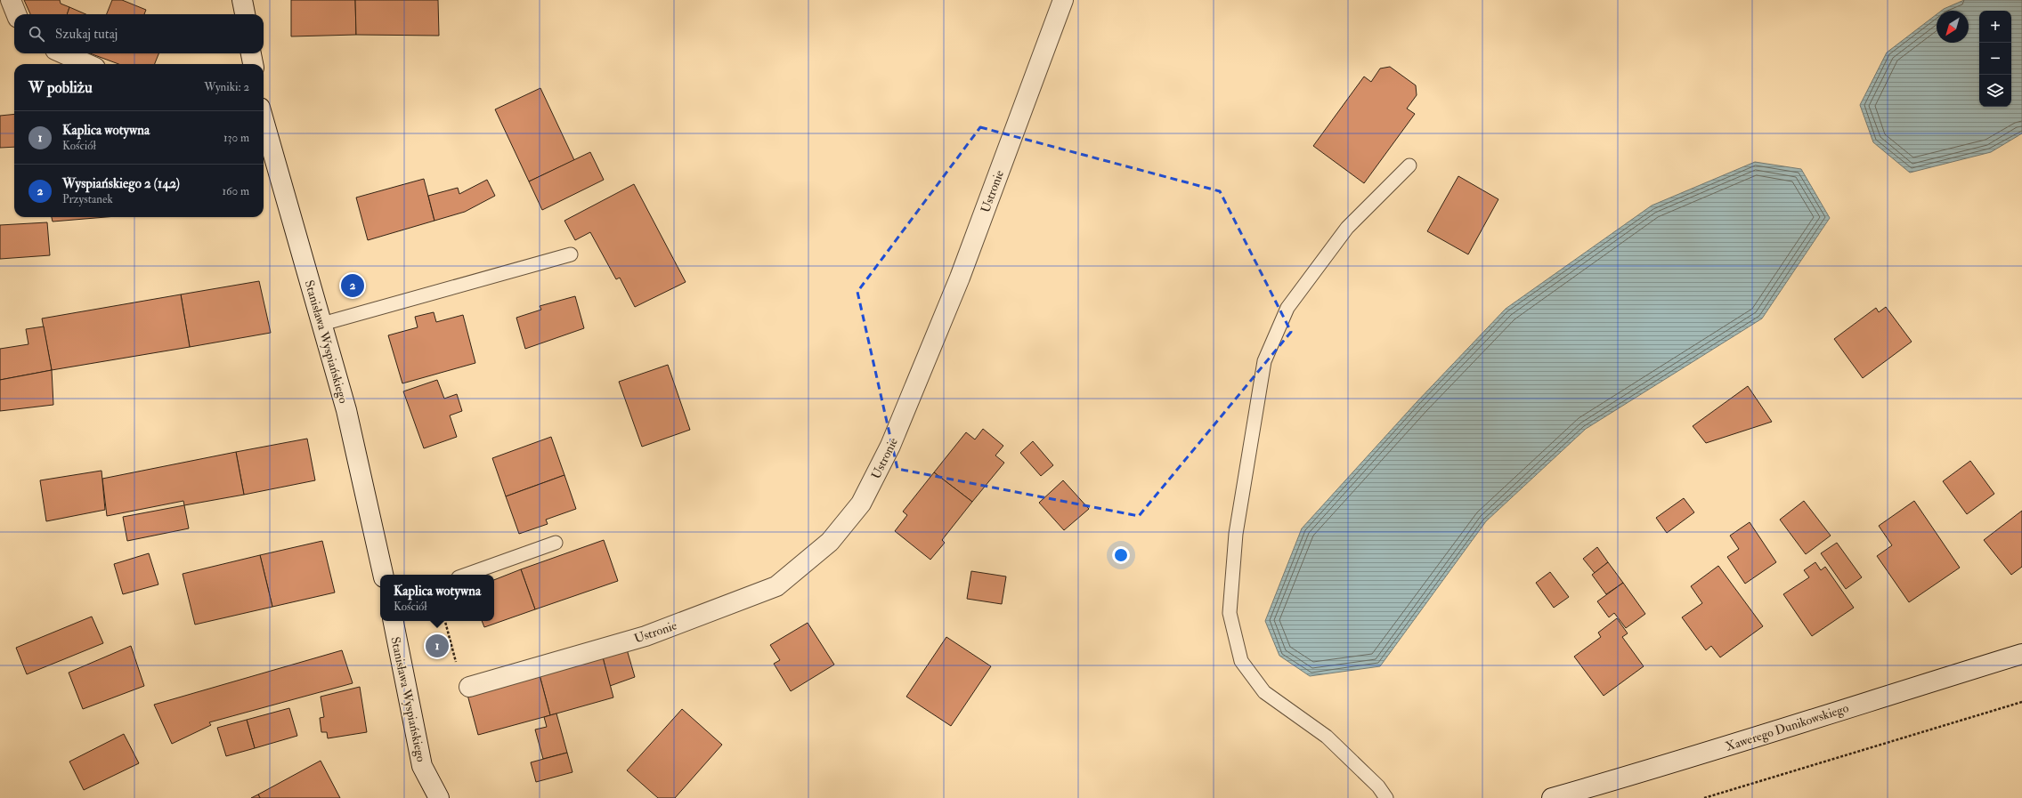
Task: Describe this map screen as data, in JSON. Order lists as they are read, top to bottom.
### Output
{
  "streets": {
    "main road": ["Ustronie", "Stanisława Wyspiańskiego", "Xawerego Dunikowskiego"]
  },
  "north": "bottom left",
  "page": {
    "map_buttons": ["+", "−"],
    "search": "Szukaj tutaj",
    "heading": ["W pobliżu", "Wyniki: 2"],
    "list": [
      {
        "mark": "1",
        "name": "Kaplica wotywna",
        "note": "Kościół",
        "value": "130 m"
      },
      {
        "mark": "2",
        "name": "Wyspiańskiego 2 (142)",
        "note": "Przystanek",
        "value": "160 m"
      }
    ],
    "pins": ["2", "1"],
    "popup": ["Kaplica wotywna", "Kościół"]
  }
}
